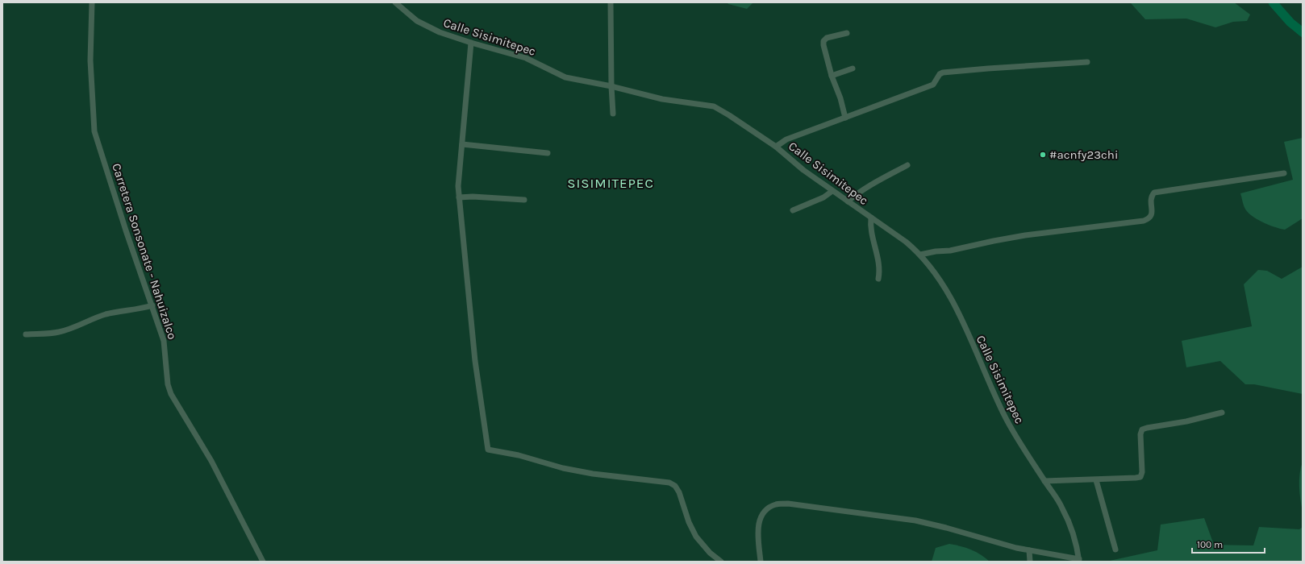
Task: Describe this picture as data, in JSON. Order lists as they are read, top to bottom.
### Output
{
  "streets": {
    "street": ["Calle Sisimitepec", "Carretera Sonsonate - Nahuizalco"]
  },
  "districts": ["SISIMITEPEC"],
  "places": ["#acnfy23chi"],
  "scale_bar": "100 m"
}
